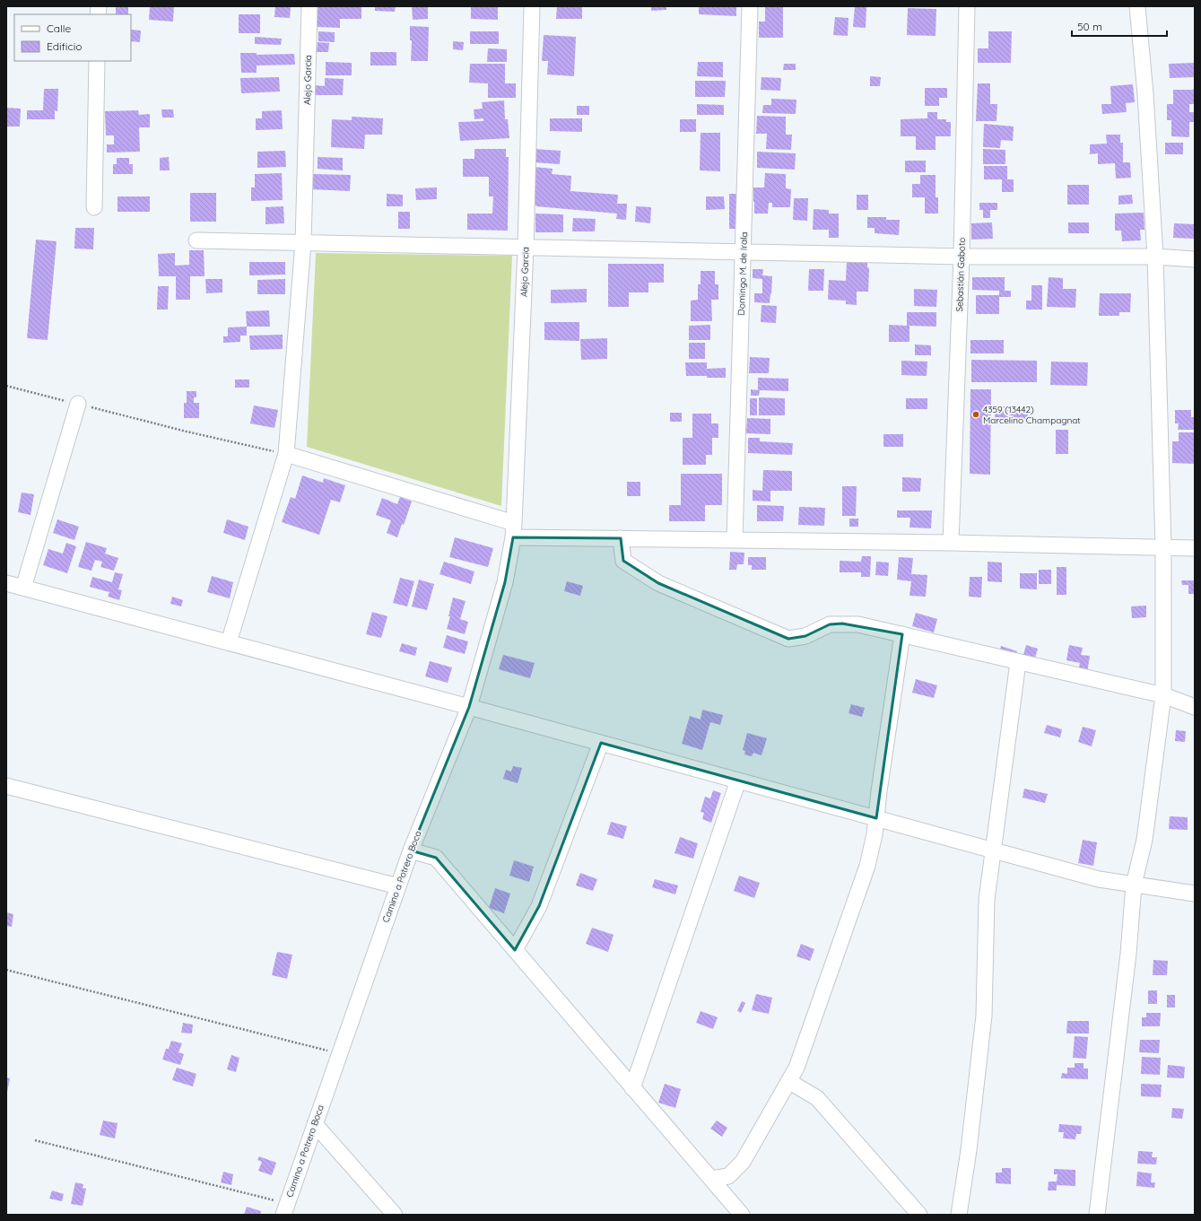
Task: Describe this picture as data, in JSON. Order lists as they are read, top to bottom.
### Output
{
  "streets": {
    "street": [
      "Alejo Garcia",
      "Domingo M. de Irala",
      "Sebastián Gaboto",
      "Camino a Potrero Boca"
    ]
  },
  "crossings": [
    ["Alejo Garcia", "Camino a Potrero Boca"]
  ],
  "places": ["4359 (13442) Marcelino Champagnat"],
  "legend": ["Calle", "Edificio"],
  "scale_bar": "50 m"
}
